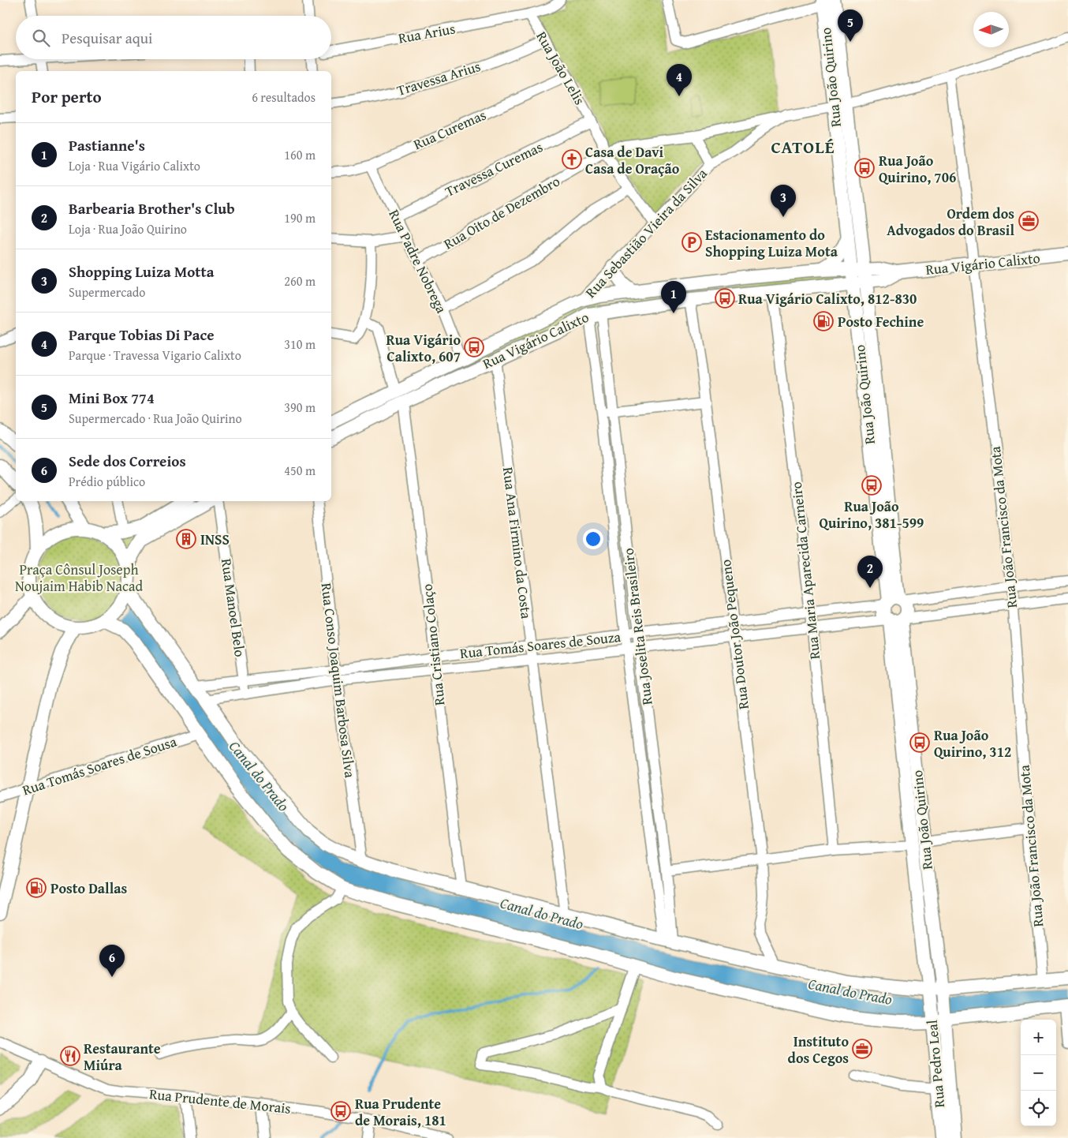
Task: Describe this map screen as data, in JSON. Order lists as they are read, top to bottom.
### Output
{
  "streets": {
    "main road": ["Rua João Quirino", "Rua Vigário Calixto", "Rua Pedro Leal"],
    "street": [
      "Rua Arius",
      "Rua João Lelis",
      "Travessa Arius",
      "Rua Curemas",
      "Travessa Curemas",
      "Rua Oito de Dezembro",
      "Rua Sebastião Vieira da Silva",
      "Rua Padre Nobrega",
      "Rua João Francisco da Mota",
      "Rua Ana Firmino da Costa",
      "Rua Maria Aparecida Carneiro",
      "Rua Manoel Belo",
      "Rua Joselita Reis Brasileiro",
      "Rua Doutor João Pequeno",
      "Rua Cristiano Colaço",
      "Rua Tomás Soares de Souza",
      "Rua Conso Joaquim Barbosa Silva",
      "Rua Tomás Soares de Sousa",
      "Rua Prudente de Morais"
    ]
  },
  "crossings": [
    ["Rua Arius", "Rua João Lelis"],
    ["Rua João Lelis", "Travessa Arius"],
    ["Rua João Lelis", "Rua Curemas"],
    ["Rua João Lelis", "Travessa Curemas"],
    ["Rua João Lelis", "Rua Oito de Dezembro"],
    ["Rua João Lelis", "Rua Sebastião Vieira da Silva"],
    ["Rua João Quirino", "Rua Sebastião Vieira da Silva"],
    ["Rua João Quirino", "Rua Vigário Calixto"],
    ["Rua João Quirino", "Rua Tomás Soares de Souza"],
    ["Rua João Quirino", "Rua Pedro Leal"],
    ["Rua Curemas", "Rua Padre Nobrega"],
    ["Travessa Curemas", "Rua Padre Nobrega"],
    ["Rua Oito de Dezembro", "Rua Sebastião Vieira da Silva"],
    ["Rua Oito de Dezembro", "Rua Padre Nobrega"],
    ["Rua Sebastião Vieira da Silva", "Rua Vigário Calixto"],
    ["Rua Sebastião Vieira da Silva", "Rua João Francisco da Mota"],
    ["Rua Padre Nobrega", "Rua Vigário Calixto"],
    ["Rua Vigário Calixto", "Rua João Francisco da Mota"],
    ["Rua Vigário Calixto", "Rua Ana Firmino da Costa"],
    ["Rua Vigário Calixto", "Rua Maria Aparecida Carneiro"],
    ["Rua Vigário Calixto", "Rua Joselita Reis Brasileiro"],
    ["Rua Vigário Calixto", "Rua Doutor João Pequeno"],
    ["Rua Vigário Calixto", "Rua Cristiano Colaço"],
    ["Rua João Francisco da Mota", "Rua Tomás Soares de Souza"],
    ["Rua Ana Firmino da Costa", "Rua Tomás Soares de Souza"],
    ["Rua Maria Aparecida Carneiro", "Rua Tomás Soares de Souza"],
    ["Rua Manoel Belo", "Rua Tomás Soares de Souza"],
    ["Rua Joselita Reis Brasileiro", "Rua Tomás Soares de Souza"],
    ["Rua Doutor João Pequeno", "Rua Tomás Soares de Souza"],
    ["Rua Cristiano Colaço", "Rua Tomás Soares de Souza"],
    ["Rua Tomás Soares de Souza", "Rua Conso Joaquim Barbosa Silva"]
  ],
  "districts": ["CATOLÉ"],
  "water": ["Canal do Prado"],
  "parks": ["Praça Cônsul Joseph Noujaim Habib Nacad"],
  "places": {
    "church": ["Casa de Davi Casa de Oração"],
    "bus stop": [
      "Rua João Quirino, 706",
      "Rua Vigário Calixto, 812-830",
      "Rua Vigário Calixto, 607",
      "Rua João Quirino, 381-599",
      "Rua João Quirino, 312",
      "Rua Prudente de Morais, 181"
    ],
    "office": ["Ordem dos Advogados do Brasil", "Instituto dos Cegos"],
    "parking": ["Estacionamento do Shopping Luiza Mota"],
    "fuel station": ["Posto Fechine", "Posto Dallas"],
    "building": ["INSS"],
    "restaurant": ["Restaurante Miúra"]
  },
  "north": "left",
  "page": {
    "pins": [
      "5",
      "4",
      "3",
      "1",
      "2",
      "6"
    ],
    "search": "Pesquisar aqui",
    "heading": ["Por perto", "6 resultados"],
    "list": [
      {
        "mark": "1",
        "name": "Pastianne's",
        "note": "Loja · Rua Vigário Calixto",
        "value": "160 m"
      },
      {
        "mark": "2",
        "name": "Barbearia Brother's Club",
        "note": "Loja · Rua João Quirino",
        "value": "190 m"
      },
      {
        "mark": "3",
        "name": "Shopping Luiza Motta",
        "note": "Supermercado",
        "value": "260 m"
      },
      {
        "mark": "4",
        "name": "Parque Tobias Di Pace",
        "note": "Parque · Travessa Vigario Calixto",
        "value": "310 m"
      },
      {
        "mark": "5",
        "name": "Mini Box 774",
        "note": "Supermercado · Rua João Quirino",
        "value": "390 m"
      },
      {
        "mark": "6",
        "name": "Sede dos Correios",
        "note": "Prédio público",
        "value": "450 m"
      }
    ],
    "map_buttons": ["+", "−"]
  }
}
